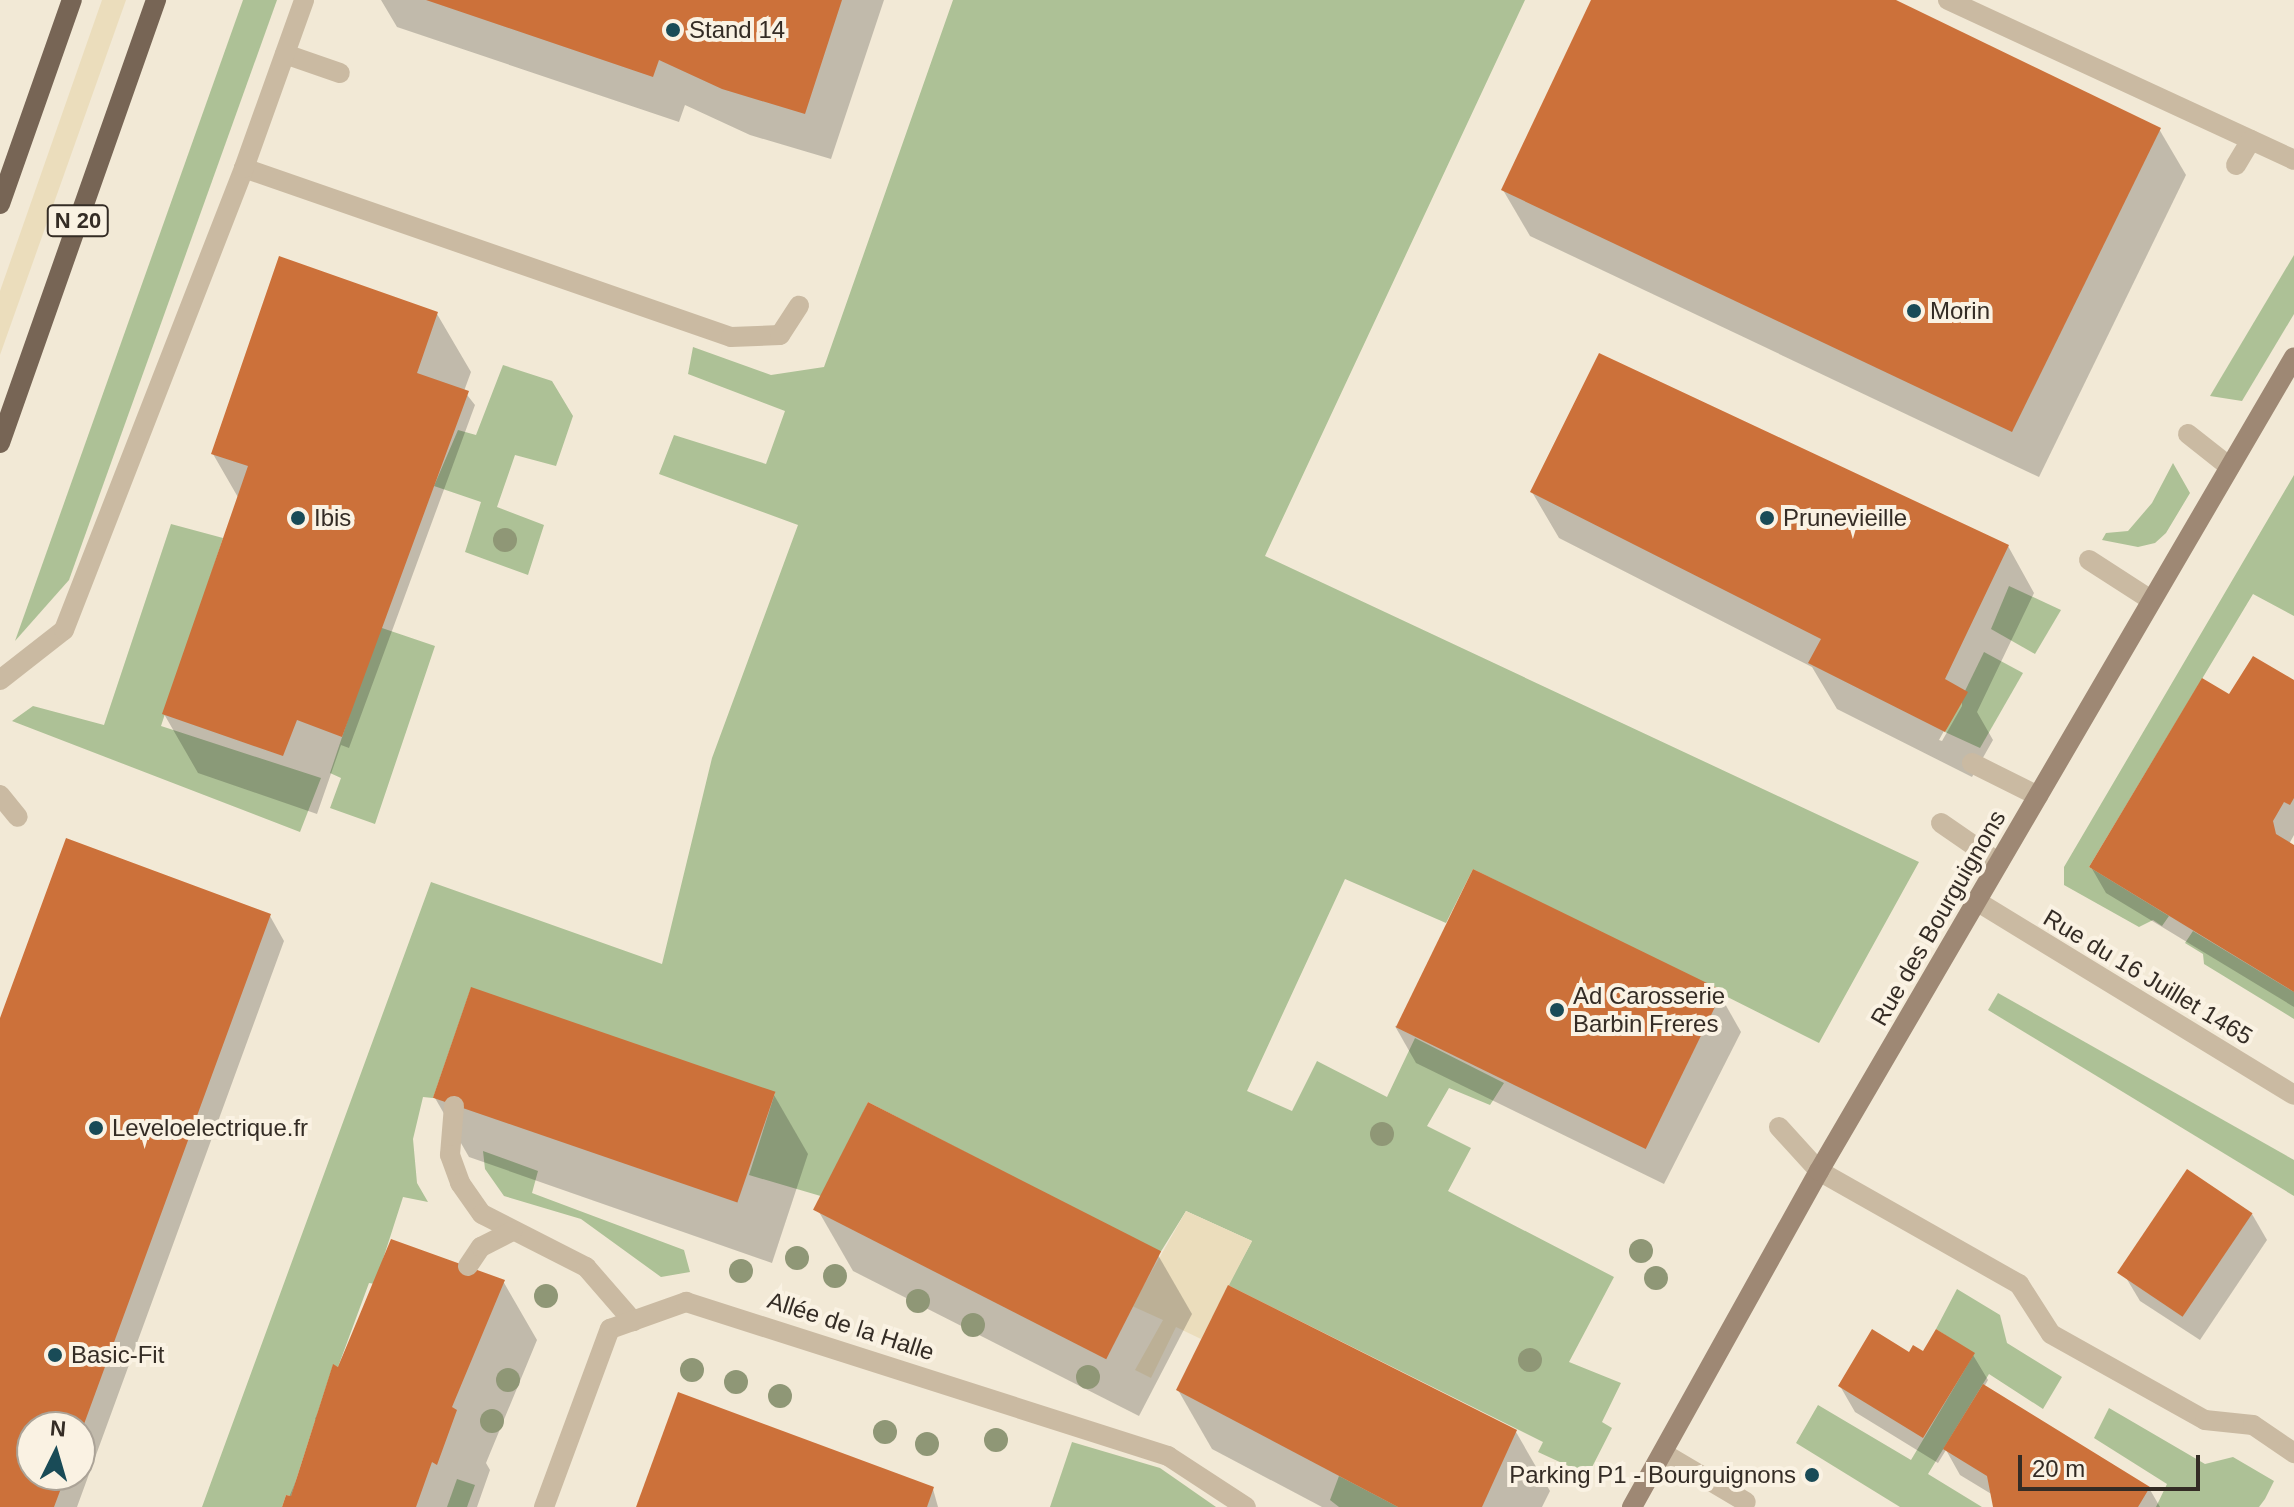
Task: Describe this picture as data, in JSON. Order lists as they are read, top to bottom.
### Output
{
  "streets": {
    "main road": ["N 20"],
    "street": ["Rue des Bourguignons", "Rue du 16 Juillet 1465", "Allée de la Halle"]
  },
  "crossings": [
    ["Rue des Bourguignons", "Rue du 16 Juillet 1465"]
  ],
  "places": [
    "Stand 14",
    "Morin",
    "Ibis",
    "Prunevieille",
    "Ad Carosserie Barbin Freres",
    "Leveloelectrique.fr",
    "Basic-Fit",
    "Parking P1 - Bourguignons"
  ],
  "scale_bar": "20 m",
  "north": "top"
}
